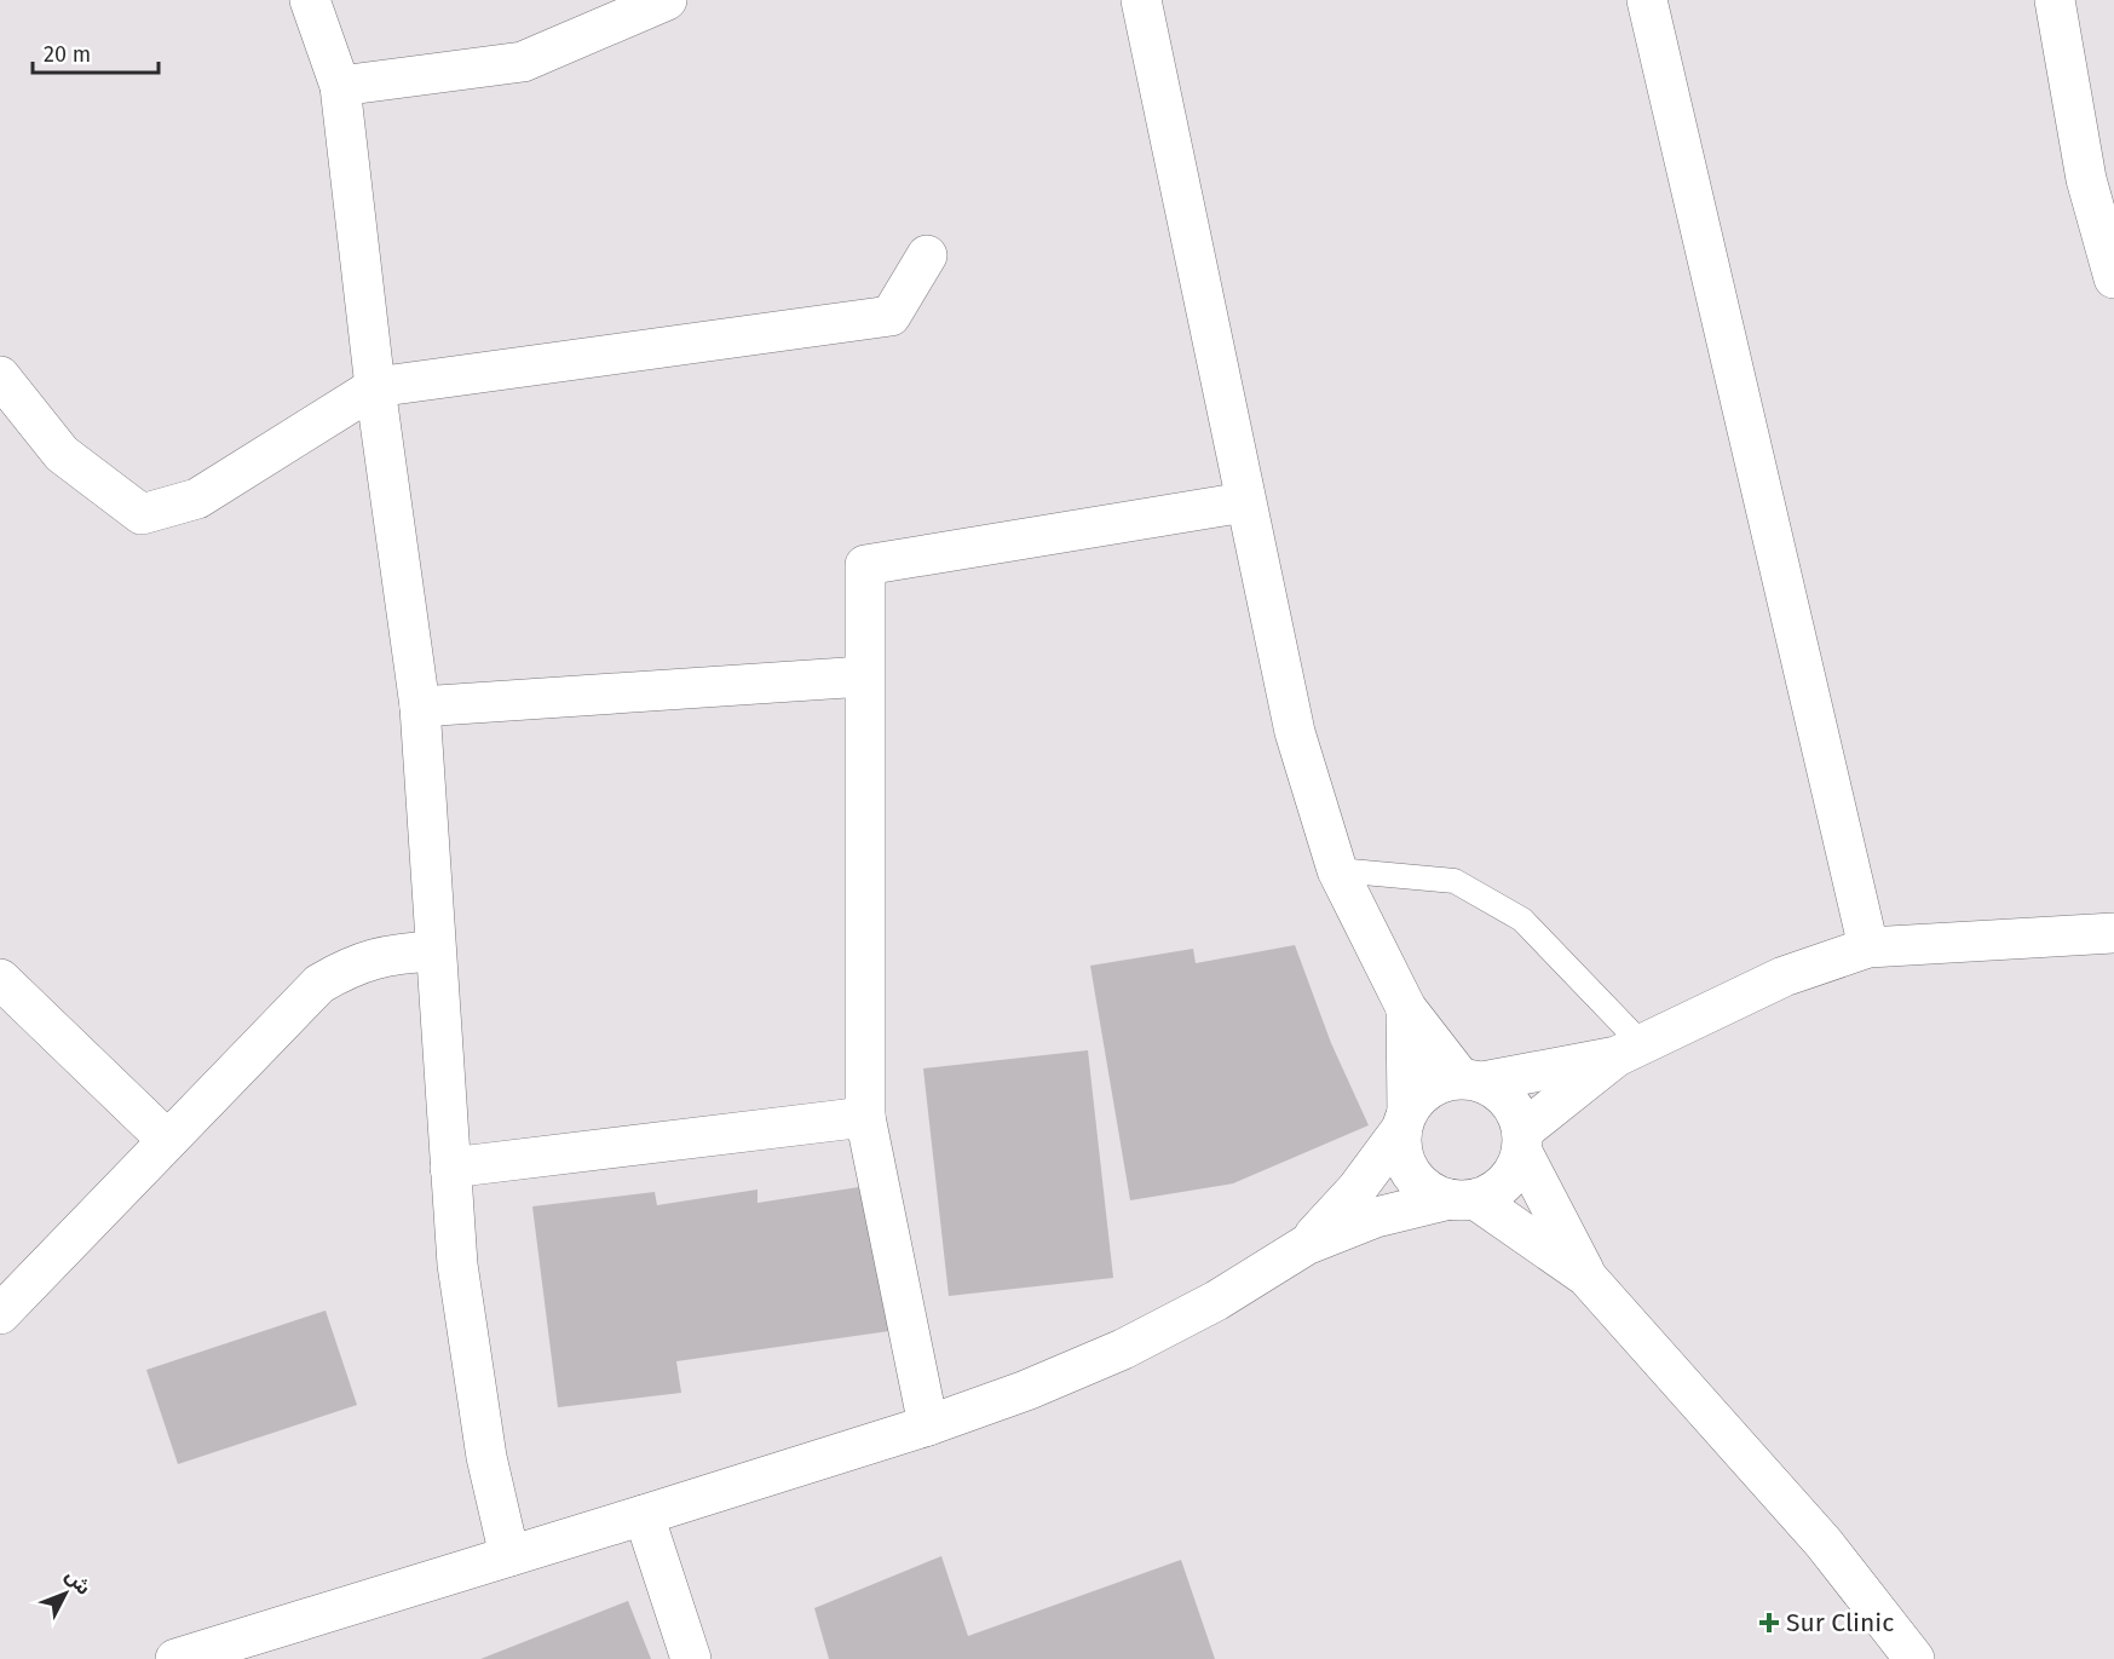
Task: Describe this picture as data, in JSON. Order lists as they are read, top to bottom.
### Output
{
  "places": {
    "health": ["Sur Clinic"]
  },
  "scale_bar": "20 m",
  "north": "top right"
}
